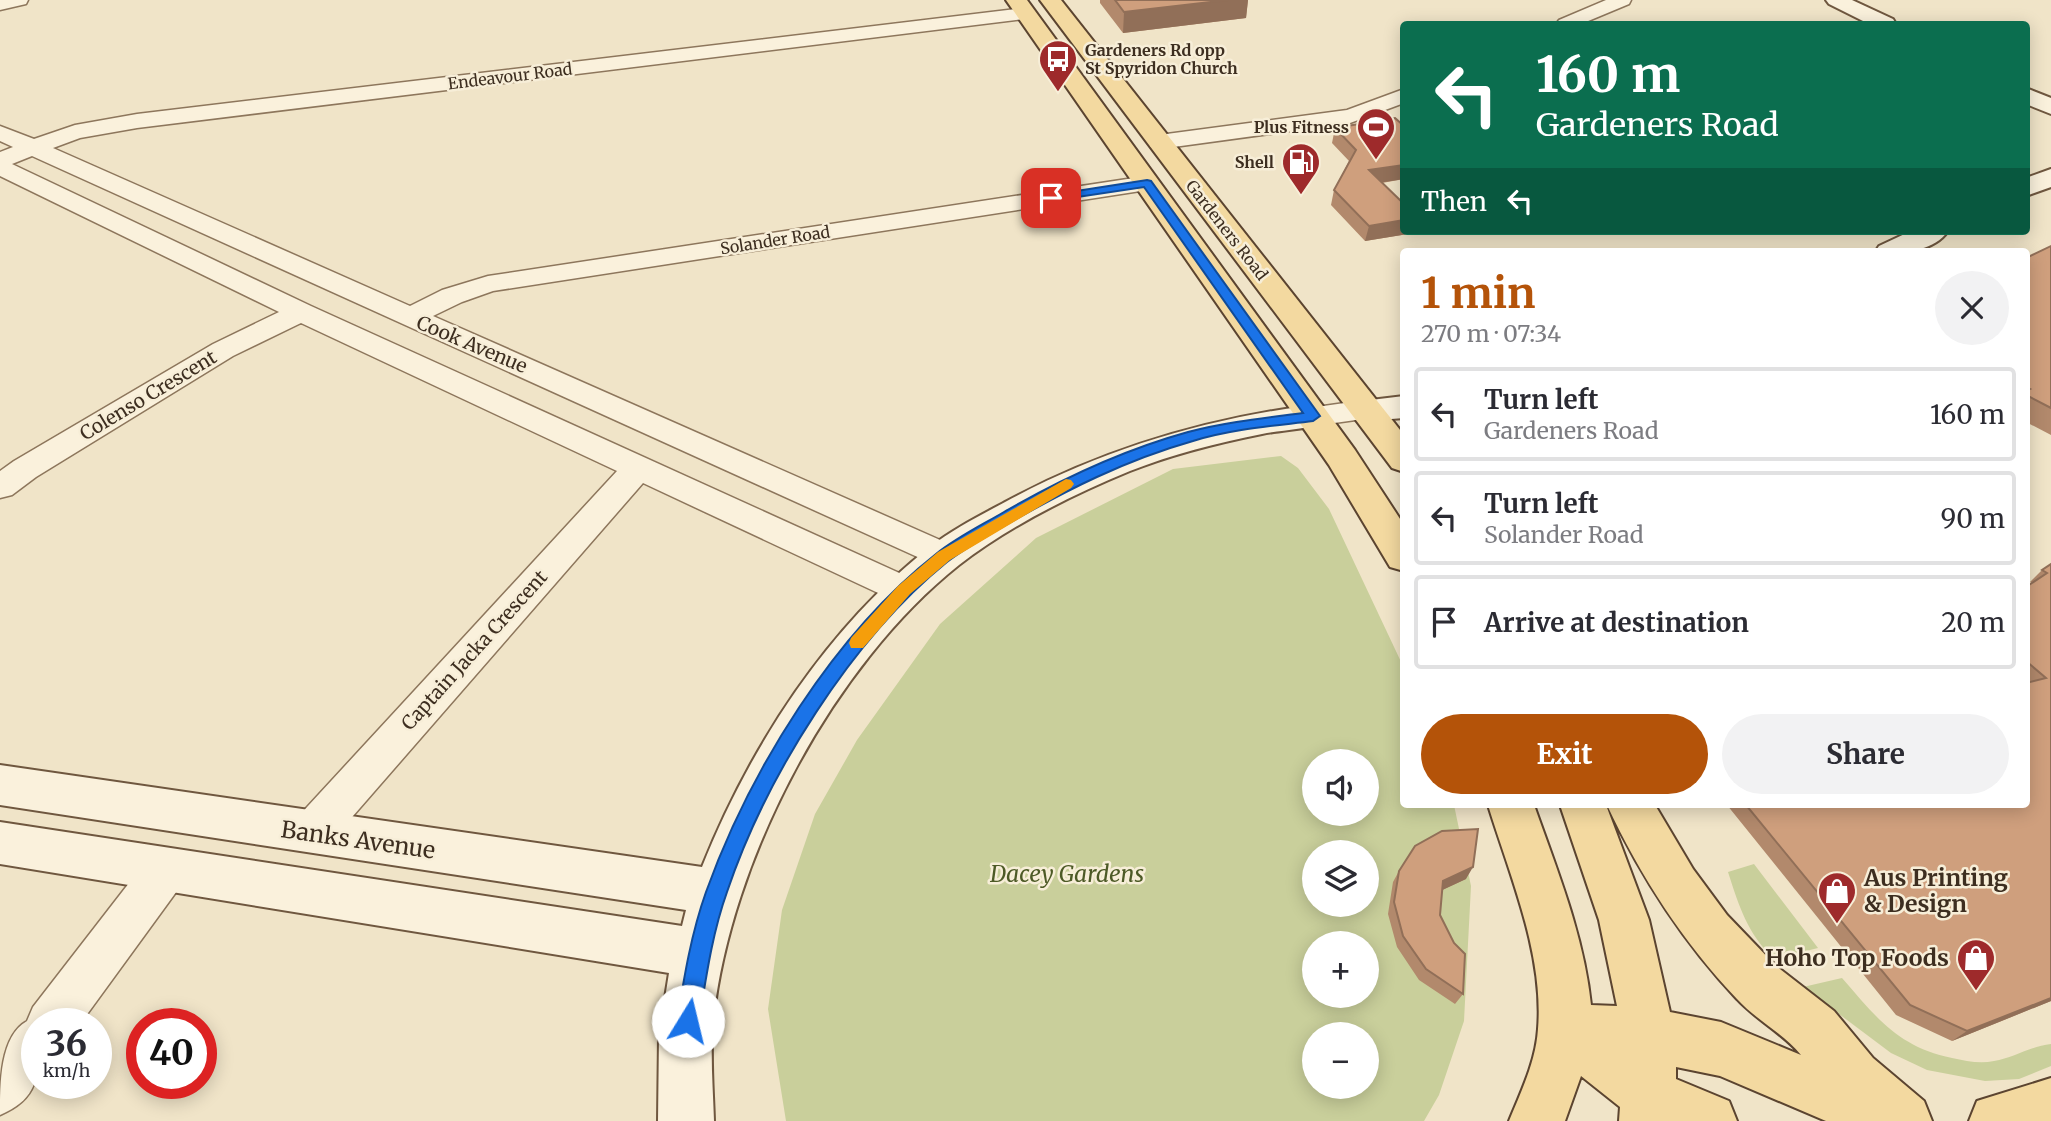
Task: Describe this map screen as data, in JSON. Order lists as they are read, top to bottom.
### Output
{
  "streets": {
    "main road": ["Gardeners Road"],
    "street": [
      "Endeavour Road",
      "Solander Road",
      "Cook Avenue",
      "Colenso Crescent",
      "Captain Jacka Crescent",
      "Banks Avenue"
    ]
  },
  "crossings": [
    ["Endeavour Road", "Gardeners Road"],
    ["Endeavour Road", "Cook Avenue"],
    ["Gardeners Road", "Solander Road"],
    ["Solander Road", "Cook Avenue"],
    ["Captain Jacka Crescent", "Banks Avenue"]
  ],
  "parks": ["Dacey Gardens"],
  "places": {
    "bus stop": ["Gardeners Rd opp St Spyridon Church"],
    "sports": ["Plus Fitness"],
    "fuel station": ["Shell"],
    "shop": ["Aus Printing & Design", "Hoho Top Foods"]
  },
  "page": {
    "turn": ["160 m", "Gardeners Road"],
    "then": "Then",
    "heading": ["1 min", "270 m · 07:34"],
    "list": [
      {
        "name": "Turn left",
        "note": "Gardeners Road",
        "value": "160 m"
      },
      {
        "name": "Turn left",
        "note": "Solander Road",
        "value": "90 m"
      },
      {
        "name": "Arrive at destination",
        "value": "20 m"
      }
    ],
    "buttons": ["Exit", "Share"],
    "map_buttons": ["+", "−"],
    "speed": "36 km/h",
    "limit": "40"
  }
}
